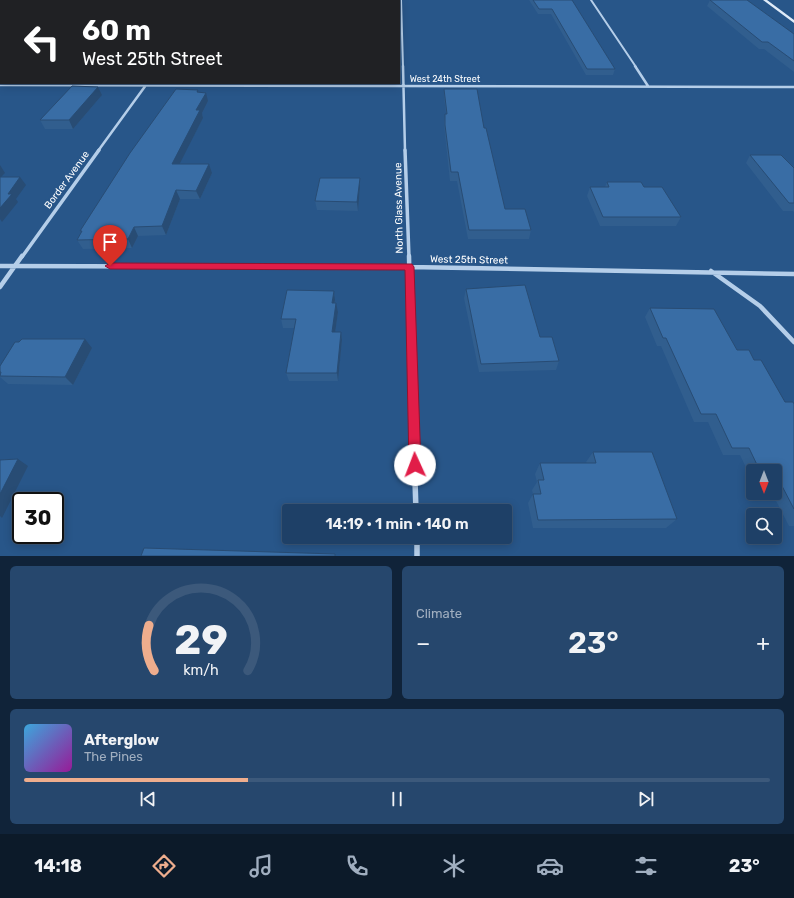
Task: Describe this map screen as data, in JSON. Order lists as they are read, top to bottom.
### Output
{
  "streets": {
    "street": [
      "West 24th Street",
      "Border Avenue",
      "North Glass Avenue",
      "West 25th Street"
    ]
  },
  "crossings": [
    ["West 24th Street", "Border Avenue"],
    ["West 24th Street", "North Glass Avenue"],
    ["Border Avenue", "West 25th Street"],
    ["North Glass Avenue", "West 25th Street"]
  ],
  "north": "bottom",
  "page": {
    "turn": ["60 m", "West 25th Street"],
    "limit": "30",
    "trip": "14:19 · 1 min · 140 m",
    "tile": "Climate",
    "heat": ["−", "23°", "+"],
    "song": ["Afterglow", "The Pines"],
    "tabs": ["14:18", "23°"],
    "gauge": ["29", "km/h"]
  }
}
